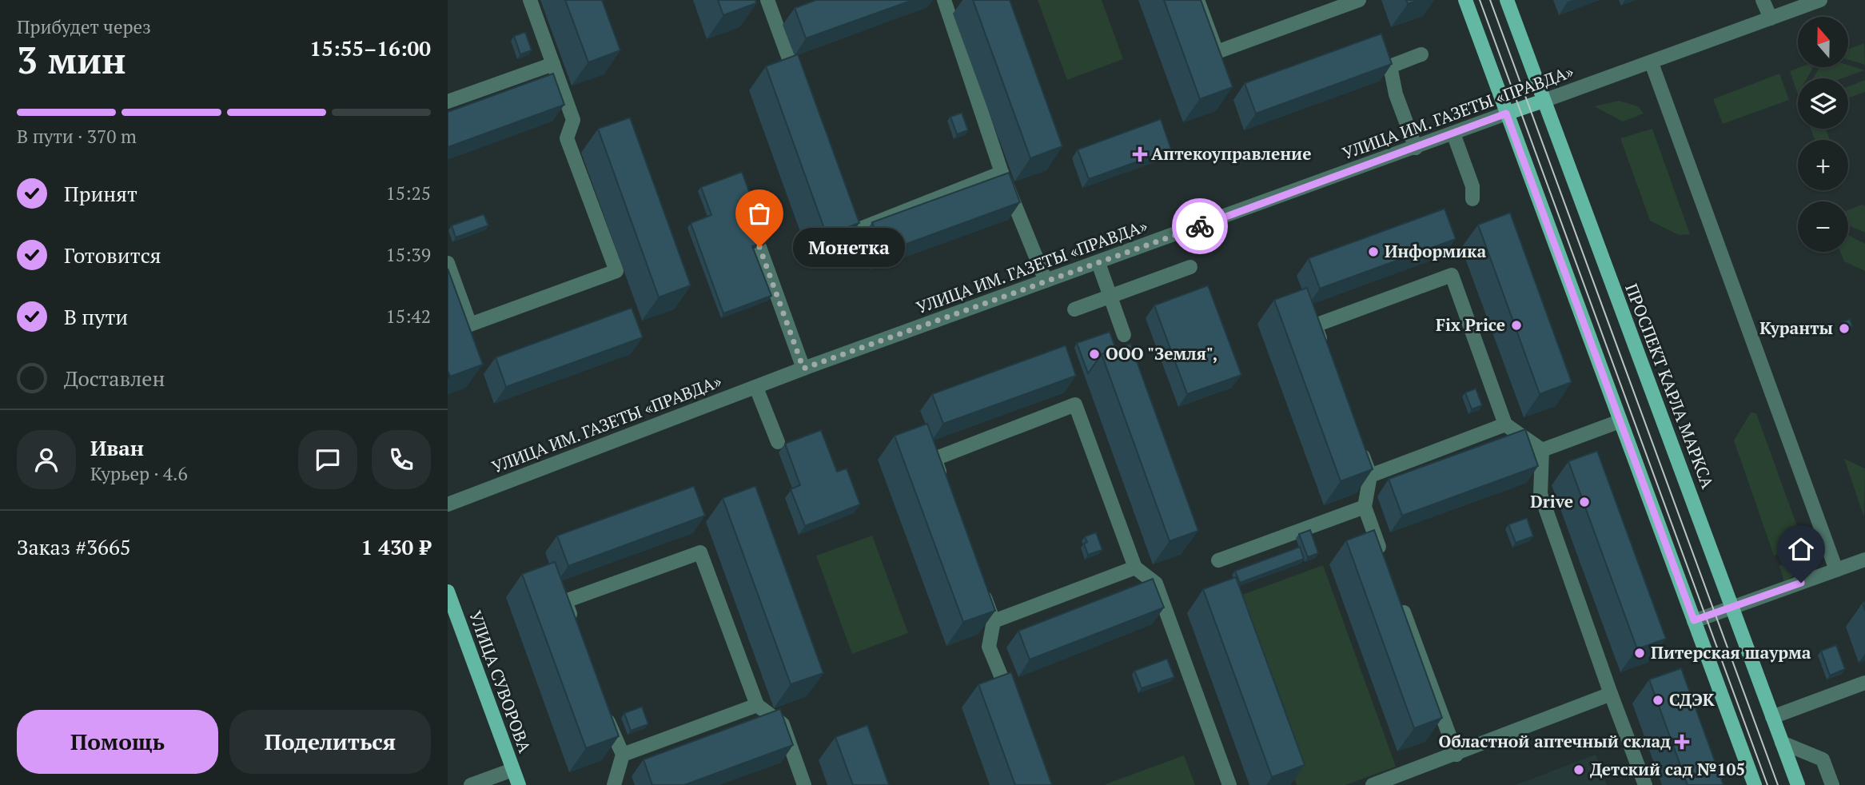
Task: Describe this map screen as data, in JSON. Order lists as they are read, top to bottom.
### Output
{
  "streets": {
    "main road": ["УЛИЦА ИМ. ГАЗЕТЫ «ПРАВДА»", "ПРОСПЕКТ КАРЛА МАРКСА", "УЛИЦА СУВОРОВА"]
  },
  "crossings": [
    ["УЛИЦА ИМ. ГАЗЕТЫ «ПРАВДА»", "ПРОСПЕКТ КАРЛА МАРКСА"]
  ],
  "places": {
    "health": ["Аптекоуправление", "Областной аптечный склад"],
    "other": [
      "Монетка",
      "Информика",
      "Fix Price",
      "Куранты",
      "ООО \"Земля\",",
      "Drive",
      "Питерская шаурма",
      "СДЭК",
      "Детский сад №105"
    ]
  },
  "north": "top",
  "page": {
    "heading": ["3 мин", "Прибудет через", "15:55–16:00"],
    "panel": [
      "Иван",
      "Курьер · 4.6",
      "Заказ #3665",
      "1 430 ₽"
    ],
    "map_buttons": ["+", "−"],
    "bar": "В пути · 370 m",
    "list": [
      ["Принят", "15:25"],
      ["Готовится", "15:39"],
      ["В пути", "15:42"],
      "Доставлен"
    ],
    "bubble": "Монетка",
    "buttons": ["Помощь", "Поделиться"]
  }
}
